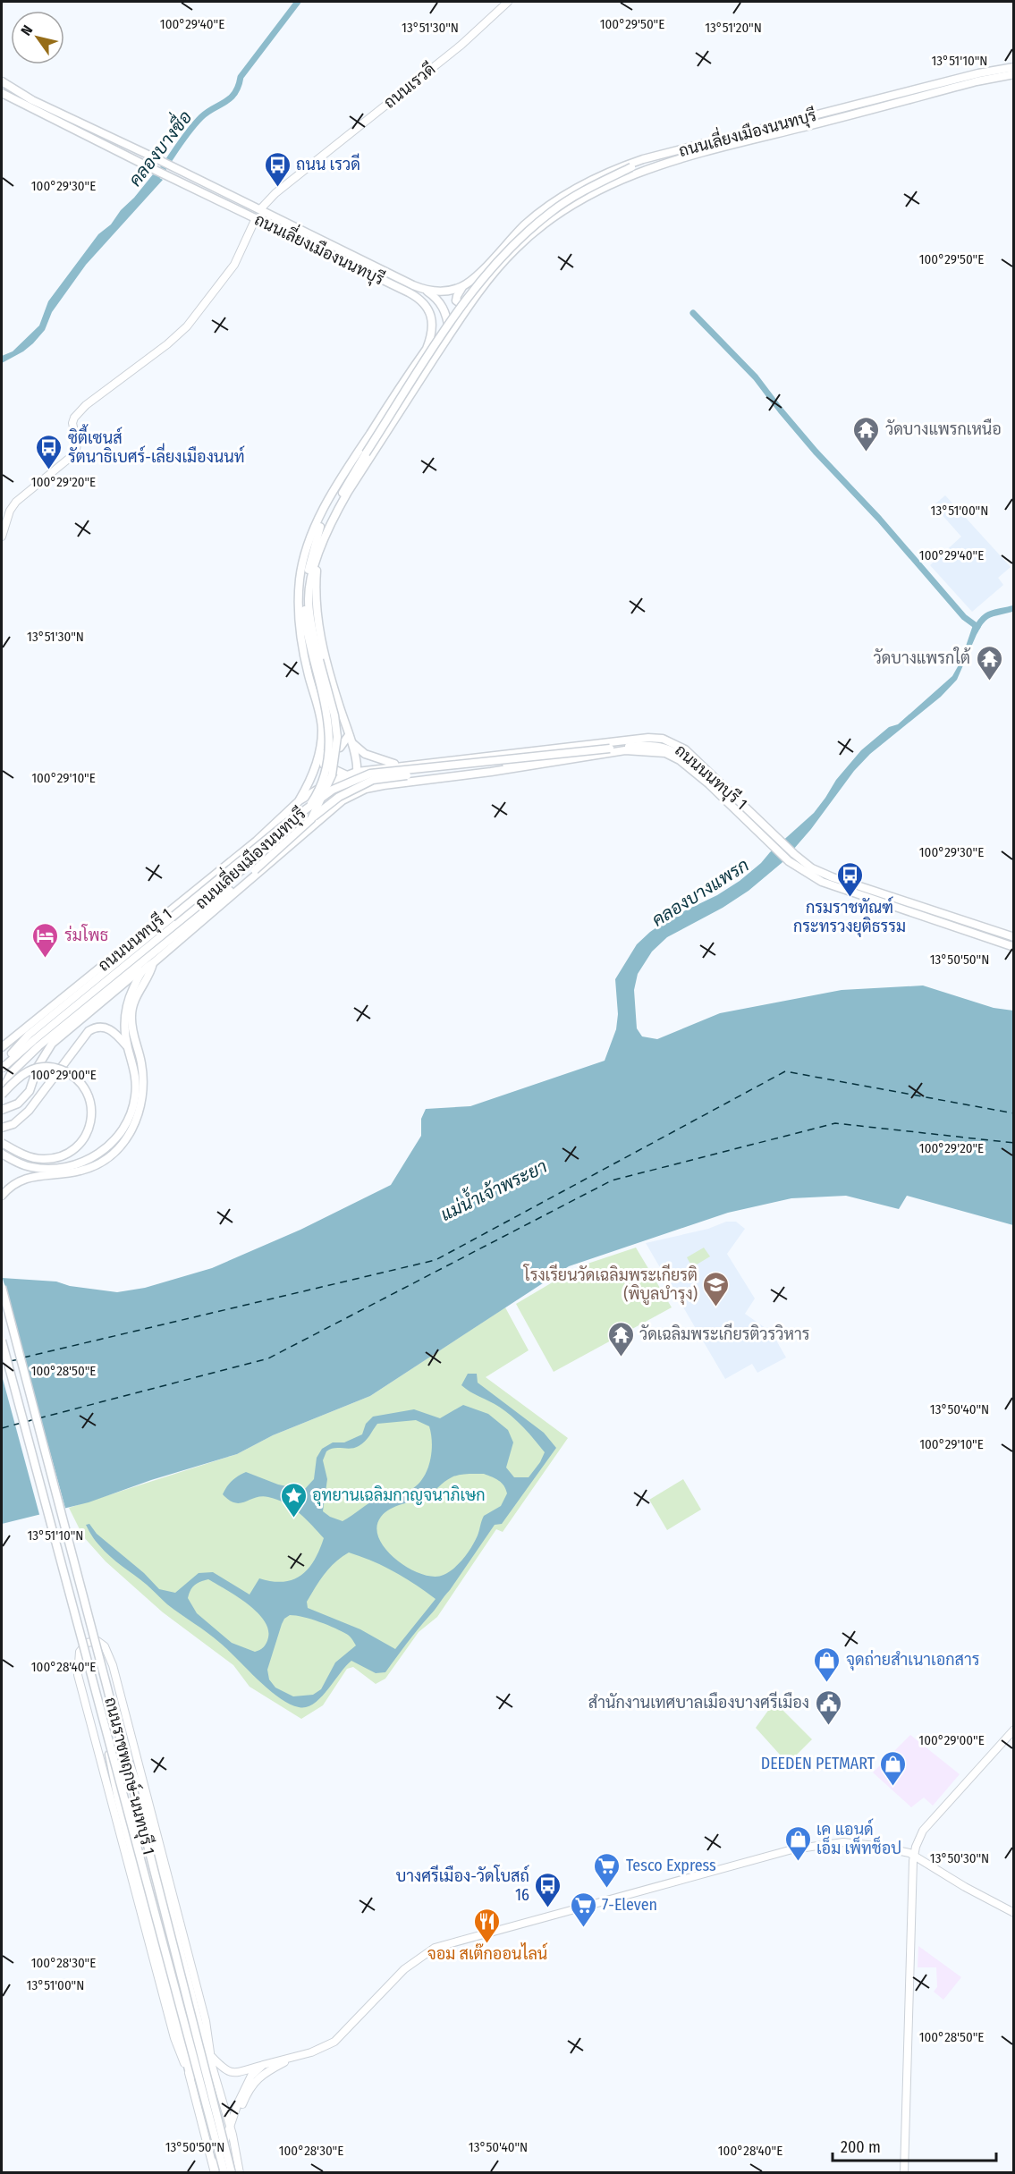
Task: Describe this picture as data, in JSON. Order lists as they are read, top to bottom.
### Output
{
  "streets": {
    "main road": ["ถนนเลี่ยงเมืองนนทบุรี", "ถนนนนทบุรี 1", "ถนนราชพฤกษ์-นนทบุรี 1"],
    "street": ["ถนนเรวดี"]
  },
  "crossings": [
    ["ถนนเรวดี", "ถนนเลี่ยงเมืองนนทบุรี"],
    ["ถนนเลี่ยงเมืองนนทบุรี", "ถนนนนทบุรี 1"]
  ],
  "water": ["คลองบางซื่อ", "คลองบางแพรก", "แม่น้ำเจ้าพระยา"],
  "places": {
    "bus stop": [
      "ถนน เรวดี",
      "ซิตี้เซนส์ รัตนาธิเบศร์-เลี่ยงเมืองนนท์",
      "กรมราชทัณฑ์ กระทรวงยุติธรรม",
      "บางศรีเมือง-วัดโบสถ์ 16"
    ],
    "temple": ["วัดบางแพรกเหนือ", "วัดบางแพรกใต้", "วัดเฉลิมพระเกียรติวรวิหาร"],
    "hotel": ["ร่มโพธ"],
    "school or university": ["โรงเรียนวัดเฉลิมพระเกียรติ (พิบูลบำรุง)"],
    "place": ["อุทยานเฉลิมกาญจนาภิเษก"],
    "shop": ["จุดถ่ายสำเนาเอกสาร", "DEEDEN PETMART", "เค แอนด์ เอ็ม เพ็ทช็อป"],
    "public building": ["สำนักงานเทศบาลเมืองบางศรีเมือง"],
    "supermarket": ["Tesco Express", "7-Eleven"],
    "restaurant": ["จอม สเต๊กออนไลน์"]
  },
  "scale_bar": "200 m",
  "north": "top left",
  "coordinates": [
    "100°29'40\"E",
    "100°29'50\"E",
    "13°51'30\"N",
    "13°51'20\"N",
    "13°51'10\"N",
    "100°29'30\"E",
    "100°29'20\"E",
    "13°51'00\"N",
    "100°29'10\"E",
    "13°50'50\"N",
    "100°29'00\"E",
    "100°28'50\"E",
    "13°50'40\"N",
    "100°28'40\"E",
    "13°50'30\"N",
    "100°28'30\"E"
  ]
}
